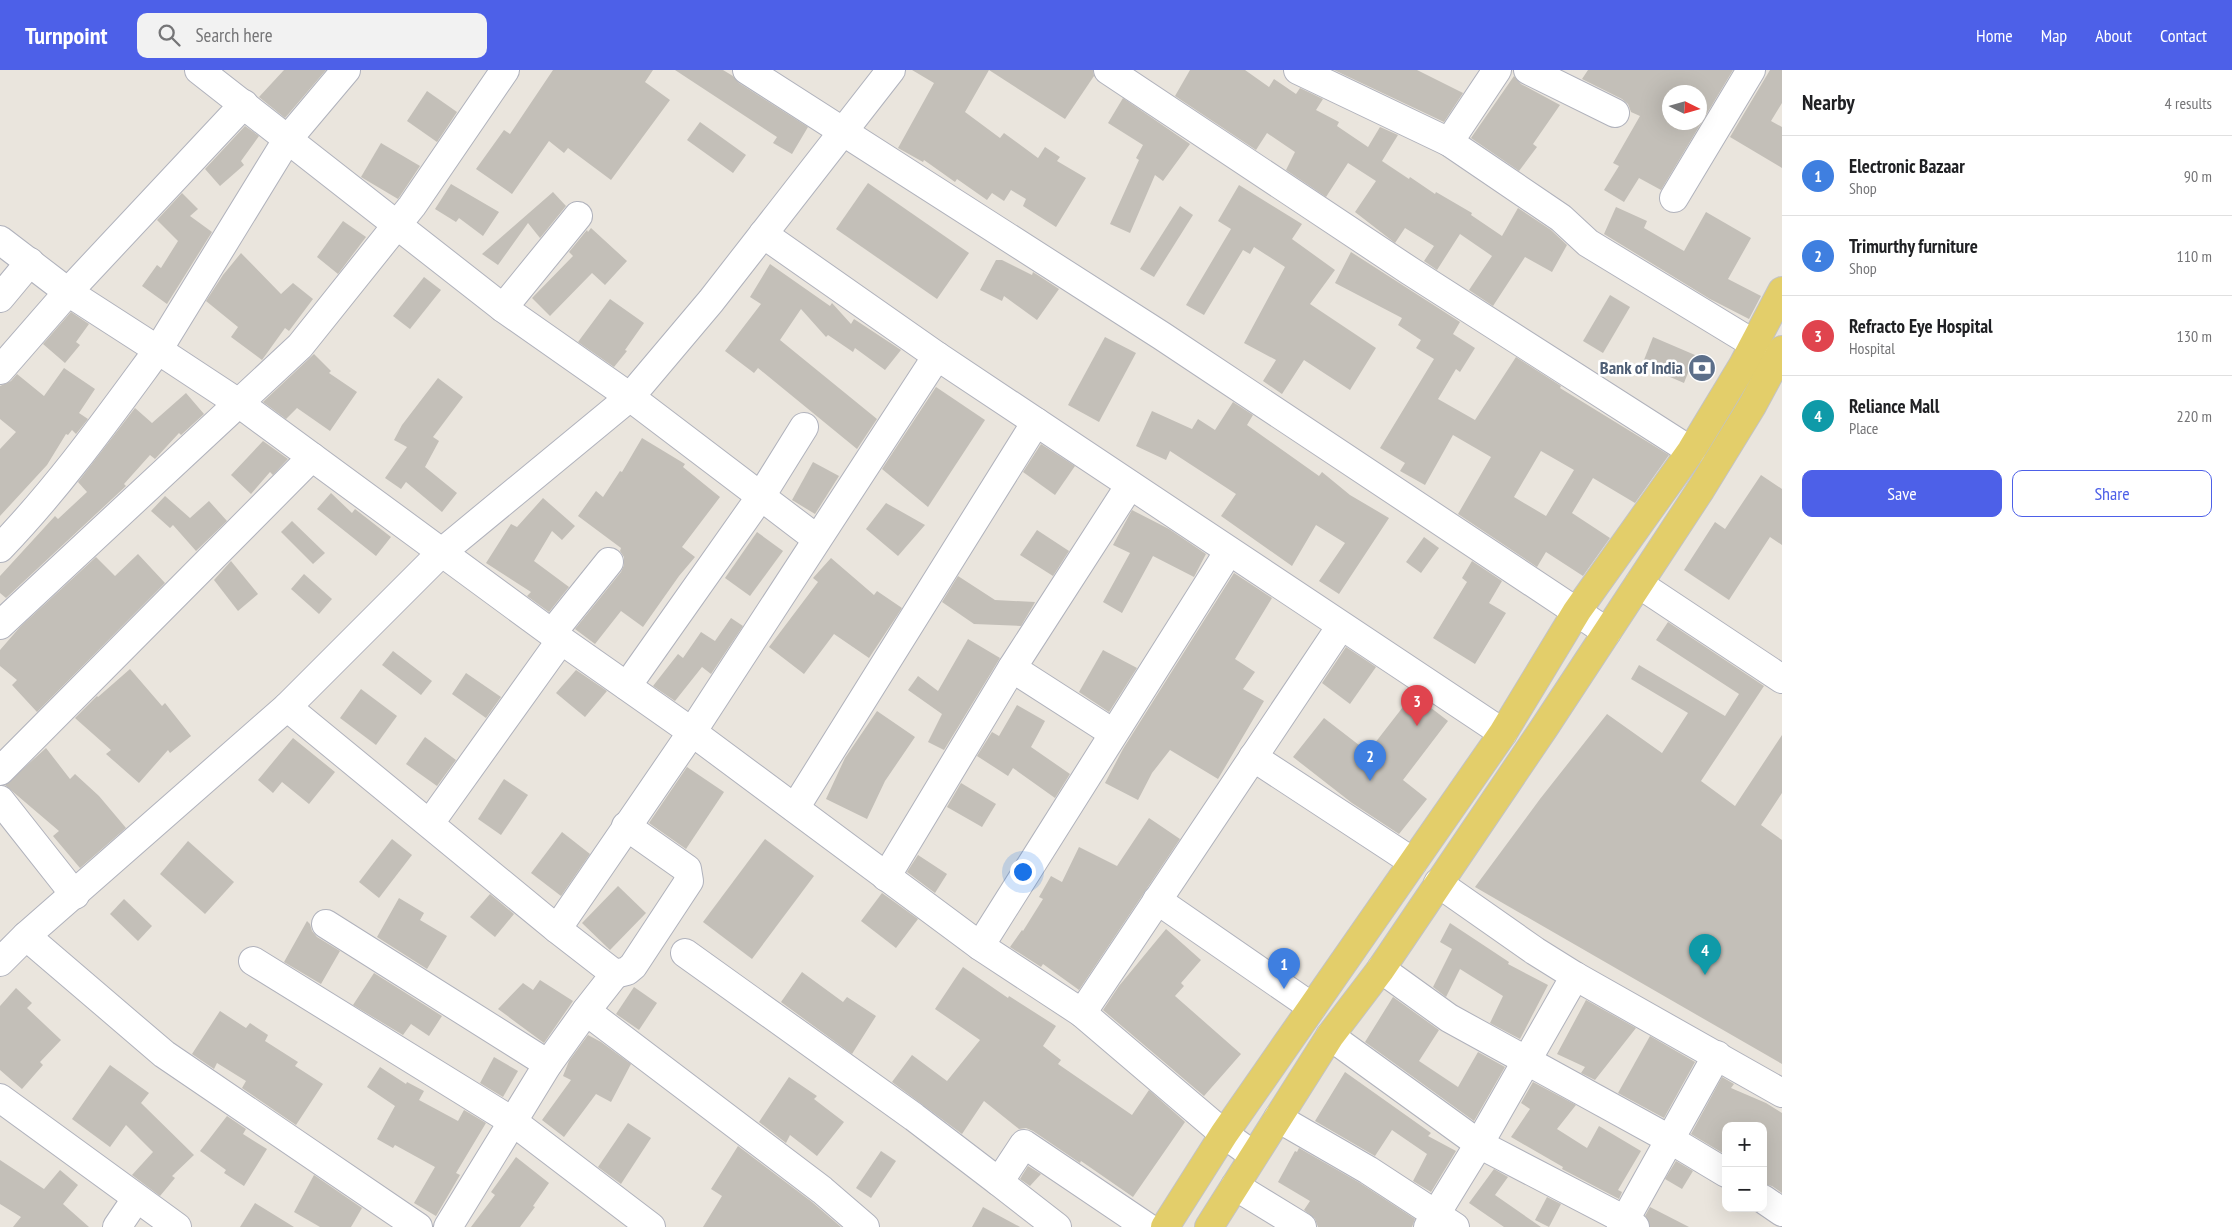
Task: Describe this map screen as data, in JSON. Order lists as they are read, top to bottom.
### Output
{
  "places": {
    "bank": ["Bank of India"]
  },
  "north": "right",
  "page": {
    "header": "Turnpoint",
    "search": "Search here",
    "nav": [
      "Home",
      "Map",
      "About",
      "Contact"
    ],
    "heading": ["Nearby", "4 results"],
    "list": [
      {
        "mark": "1",
        "name": "Electronic Bazaar",
        "note": "Shop",
        "value": "90 m"
      },
      {
        "mark": "2",
        "name": "Trimurthy furniture",
        "note": "Shop",
        "value": "110 m"
      },
      {
        "mark": "3",
        "name": "Refracto Eye Hospital",
        "note": "Hospital",
        "value": "130 m"
      },
      {
        "mark": "4",
        "name": "Reliance Mall",
        "note": "Place",
        "value": "220 m"
      }
    ],
    "buttons": ["Save", "Share"],
    "pins": [
      "3",
      "2",
      "4",
      "1"
    ],
    "map_buttons": ["+", "−"]
  }
}
